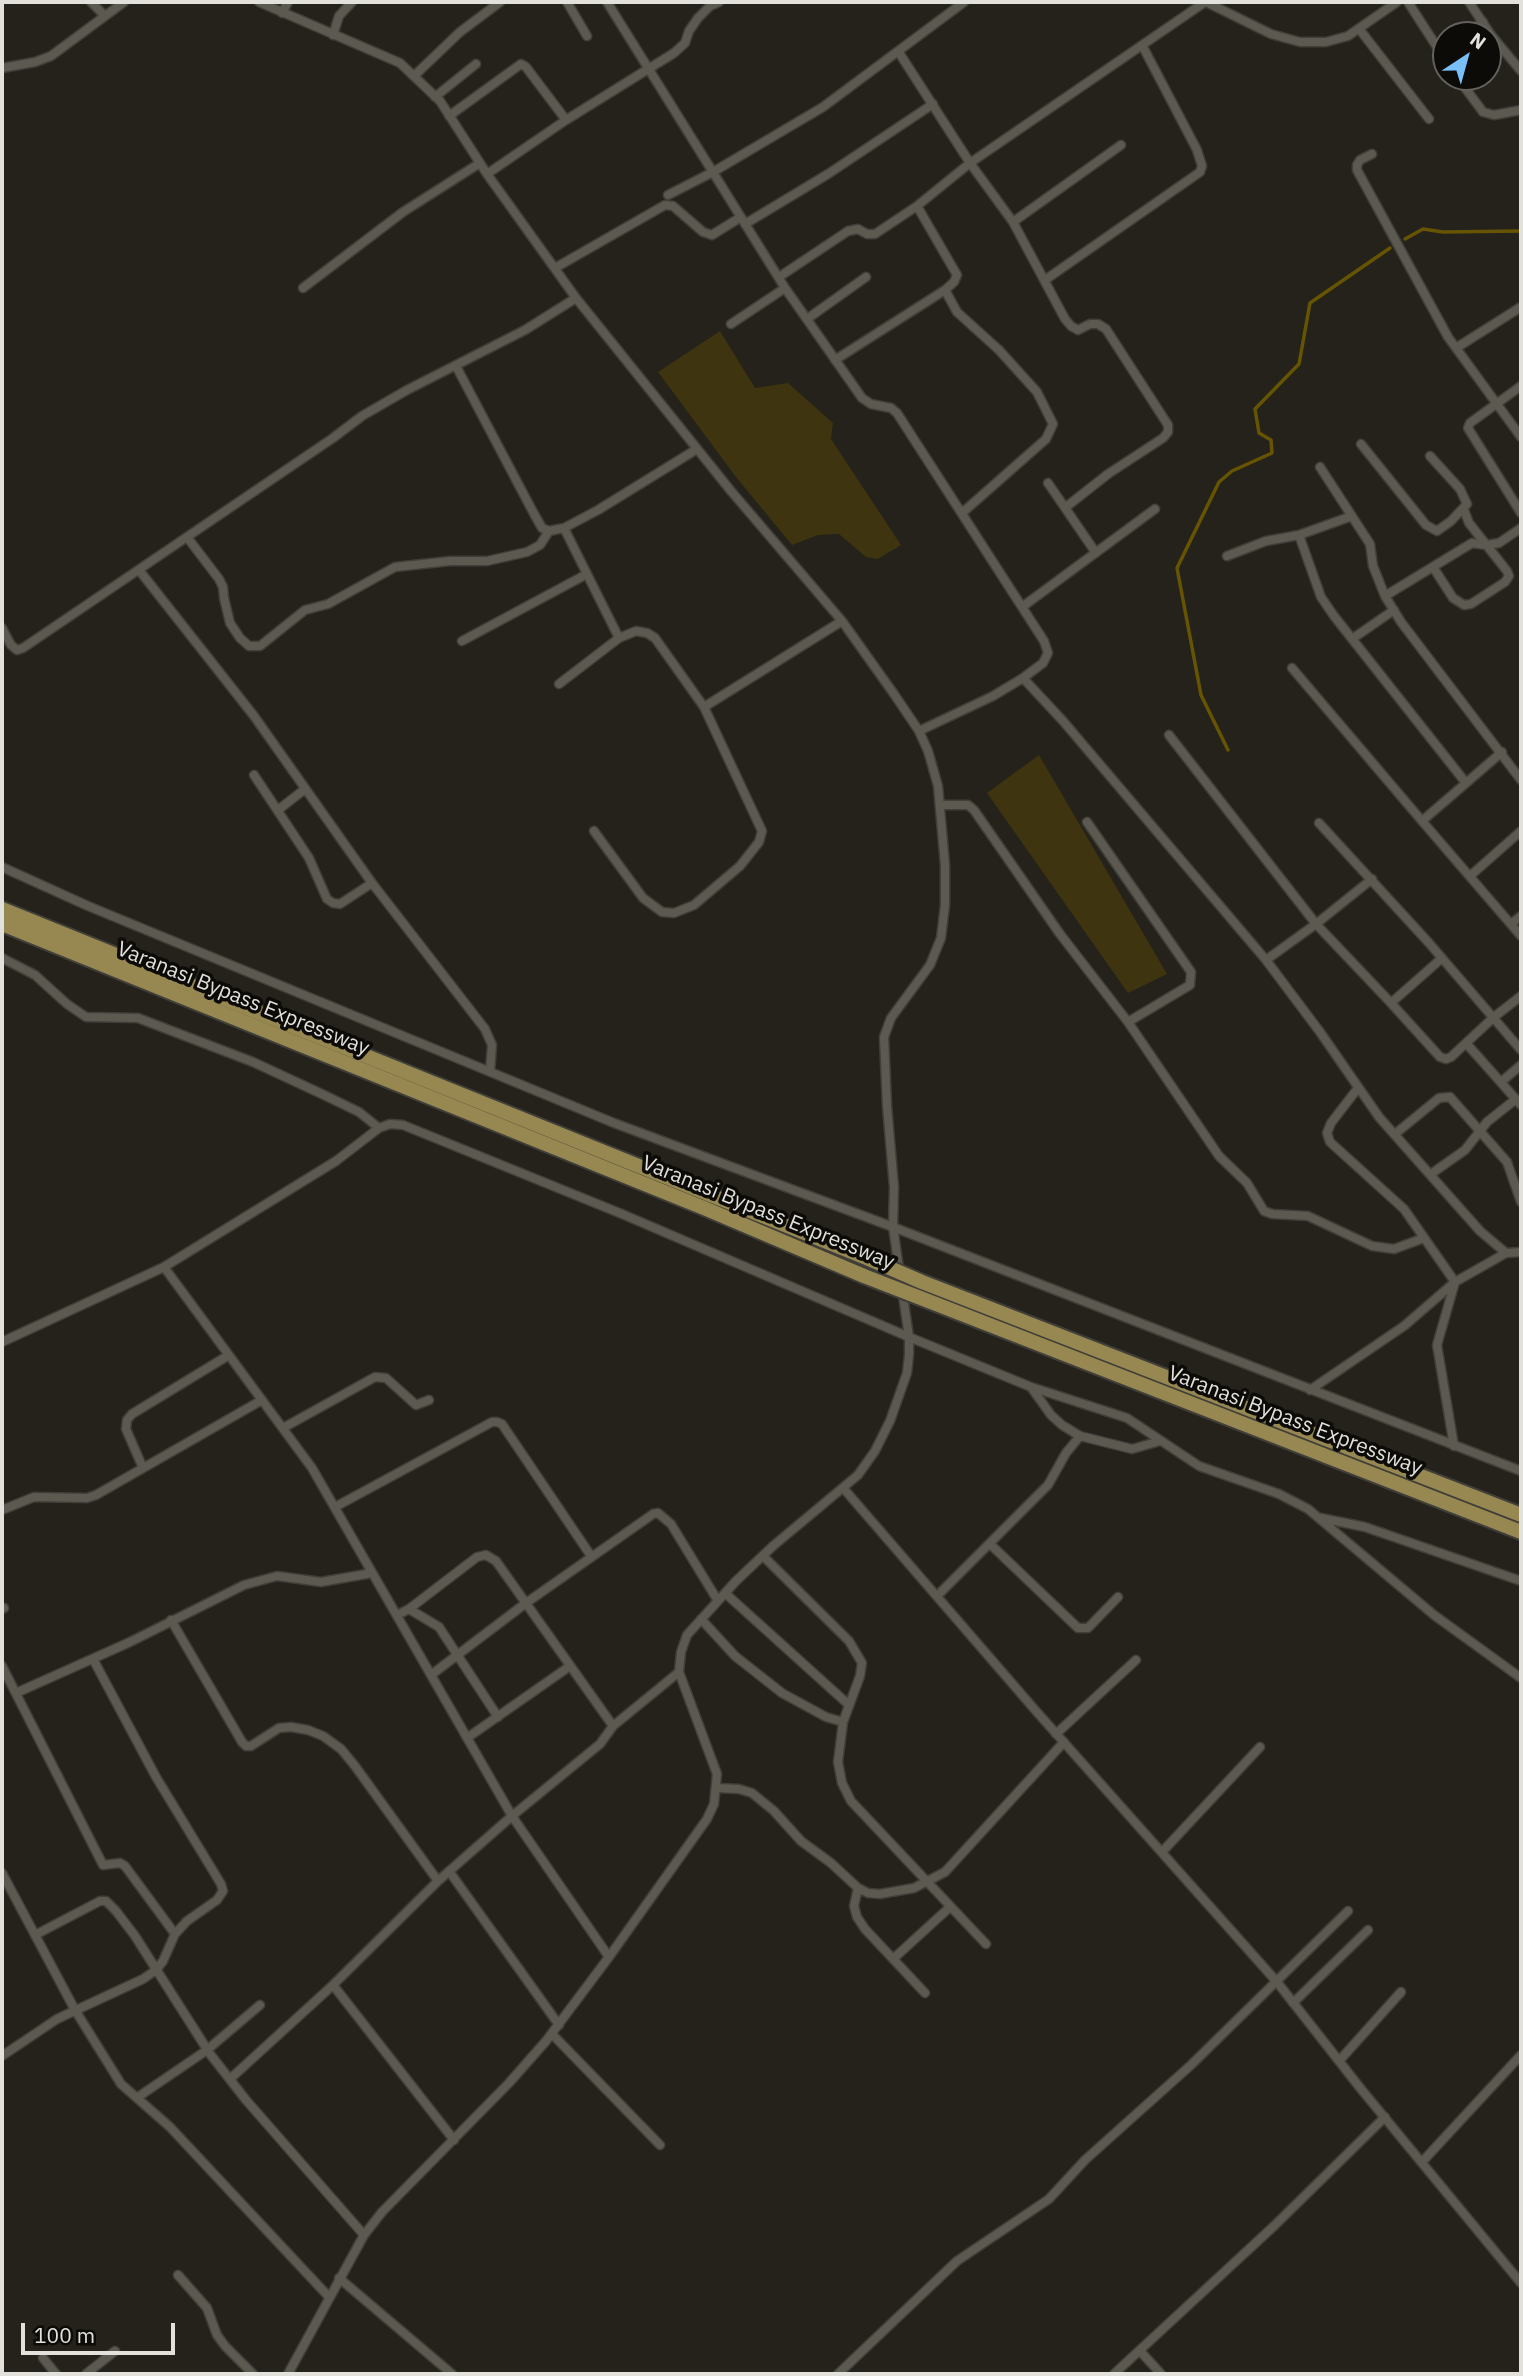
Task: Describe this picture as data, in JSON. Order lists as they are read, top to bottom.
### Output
{
  "streets": {
    "highway": ["Varanasi Bypass Expressway"]
  },
  "scale_bar": "100 m",
  "north": "top right"
}
